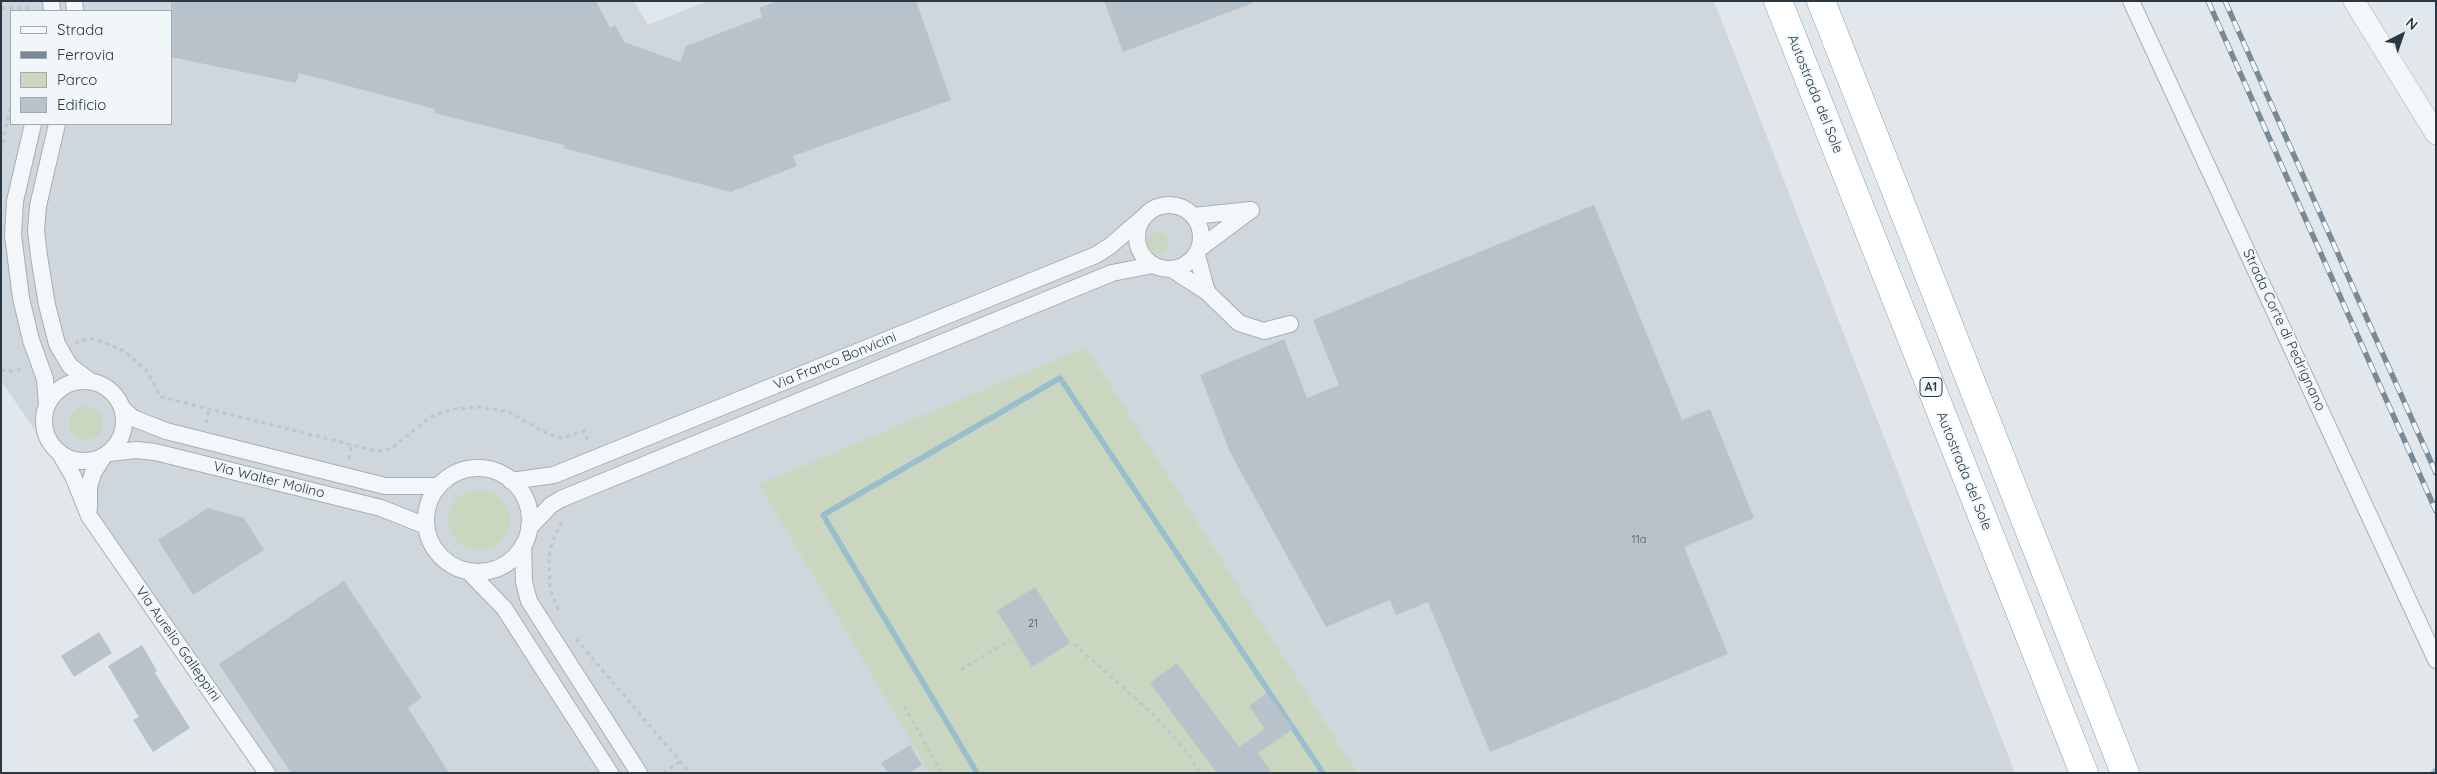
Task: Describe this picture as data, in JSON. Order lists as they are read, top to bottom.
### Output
{
  "streets": {
    "highway": ["Autostrada del Sole", "A1"],
    "street": [
      "Strada Corte di Pedrignano",
      "Via Franco Bonvicini",
      "Via Walter Molino",
      "Via Aurelio Galleppini"
    ]
  },
  "crossings": [
    ["Via Franco Bonvicini", "Via Walter Molino"],
    ["Via Walter Molino", "Via Aurelio Galleppini"]
  ],
  "house_numbers": ["11a", "21"],
  "legend": [
    "Strada",
    "Ferrovia",
    "Parco",
    "Edificio"
  ],
  "north": "top right"
}
